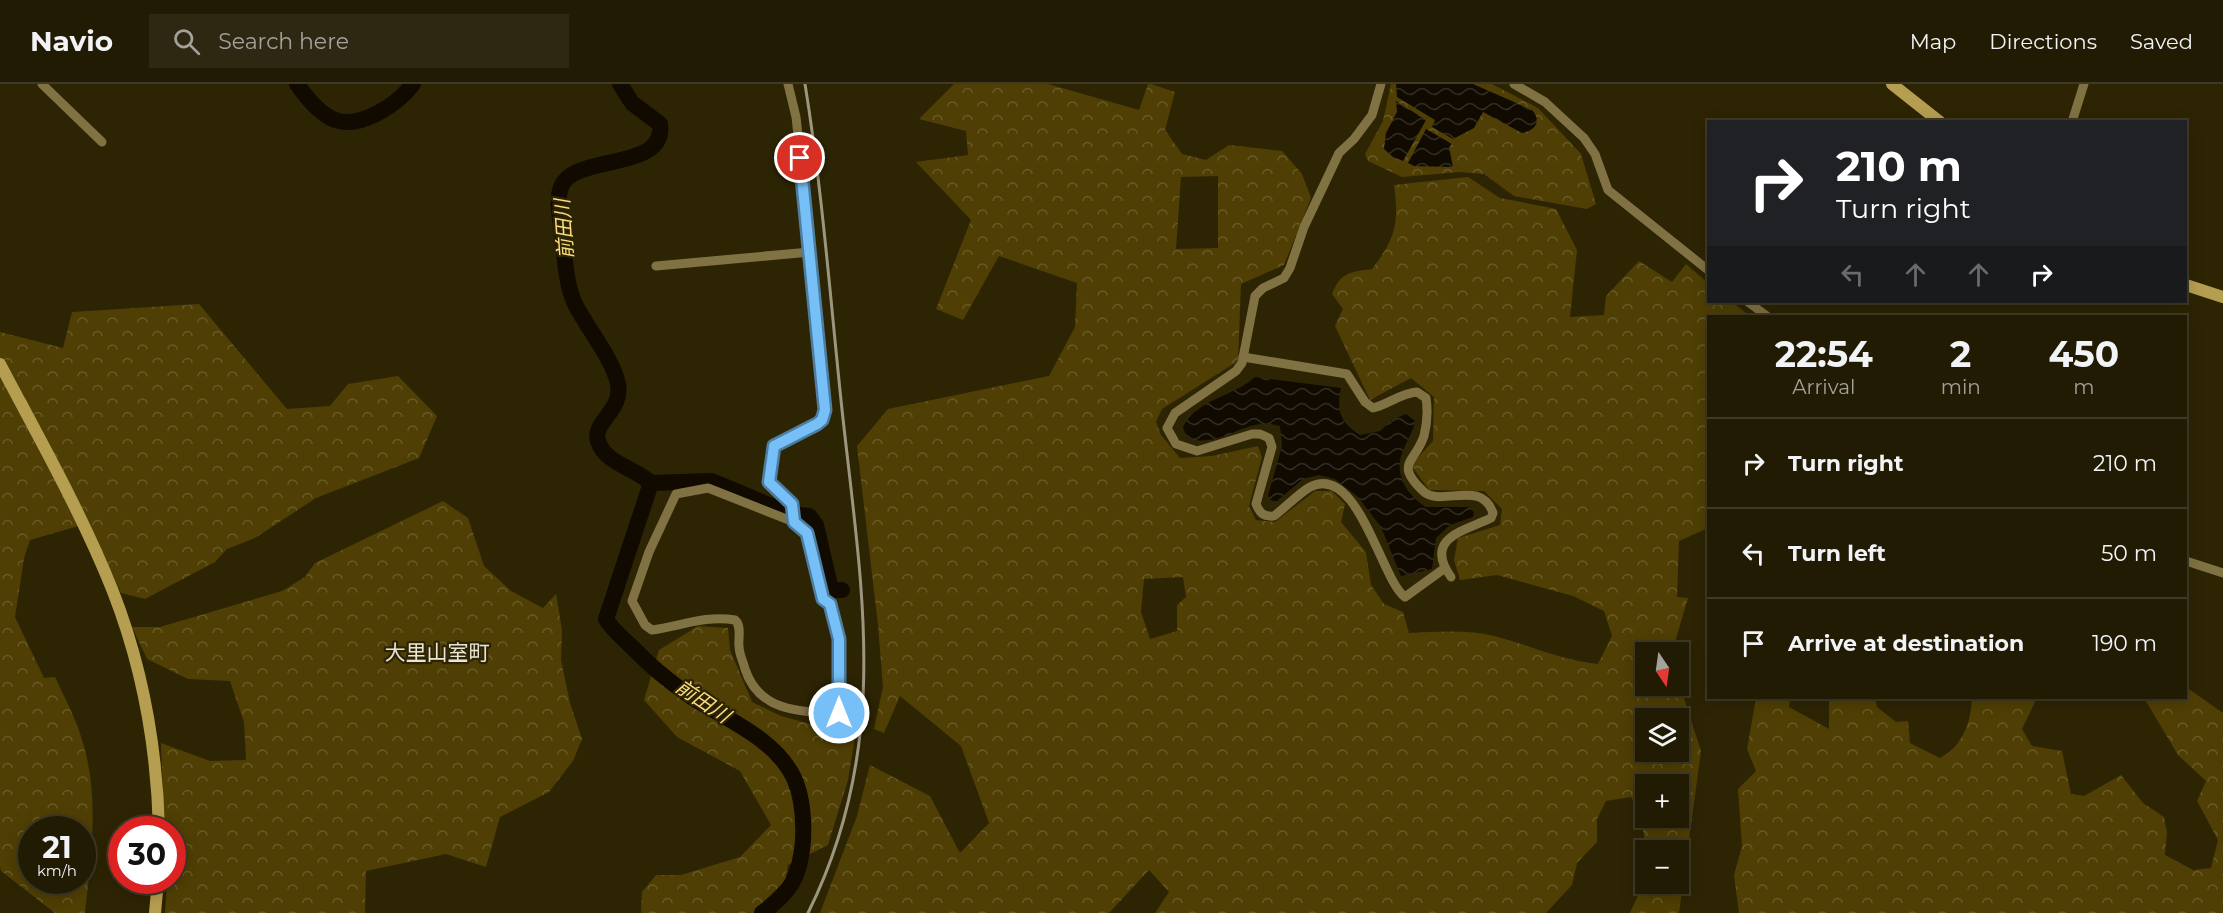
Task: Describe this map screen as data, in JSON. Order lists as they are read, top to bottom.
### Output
{
  "districts": ["大里山室町"],
  "water": ["前田川"],
  "north": "bottom",
  "page": {
    "header": "Navio",
    "search": "Search here",
    "nav": ["Map", "Directions", "Saved"],
    "turn": ["210 m", "Turn right"],
    "eta": [
      "22:54",
      "Arrival",
      "2",
      "min",
      "450",
      "m"
    ],
    "list": [
      {
        "name": "Turn right",
        "value": "210 m"
      },
      {
        "name": "Turn left",
        "value": "50 m"
      },
      {
        "name": "Arrive at destination",
        "value": "190 m"
      }
    ],
    "map_buttons": ["+", "−"],
    "speed": "21 km/h",
    "limit": "30"
  }
}
